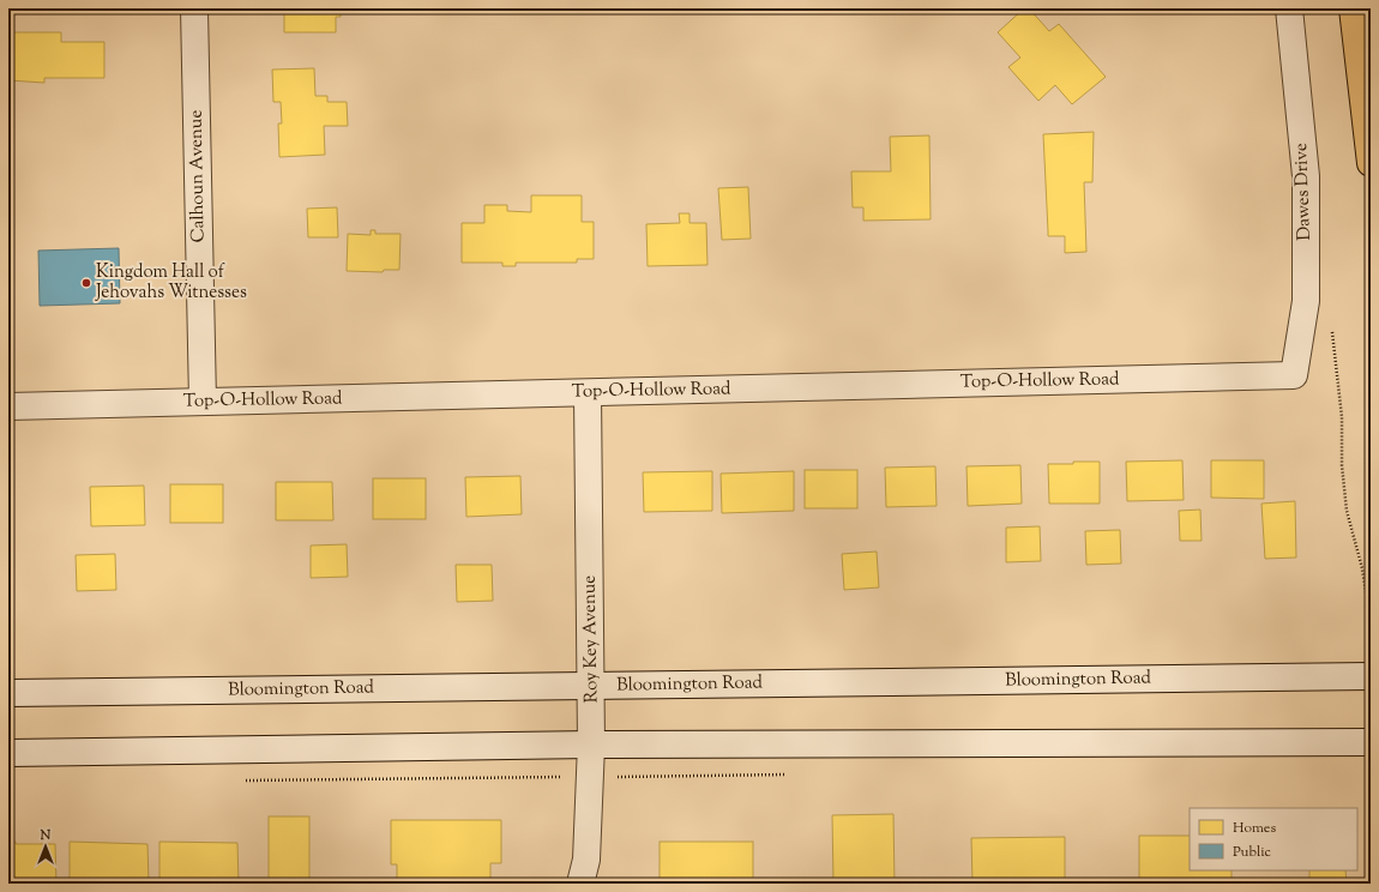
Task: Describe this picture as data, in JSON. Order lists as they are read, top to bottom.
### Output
{
  "streets": {
    "street": [
      "Calhoun Avenue",
      "Dawes Drive",
      "Top-O-Hollow Road",
      "Roy Key Avenue",
      "Bloomington Road"
    ]
  },
  "crossings": [
    ["Calhoun Avenue", "Top-O-Hollow Road"],
    ["Dawes Drive", "Top-O-Hollow Road"],
    ["Top-O-Hollow Road", "Roy Key Avenue"],
    ["Roy Key Avenue", "Bloomington Road"]
  ],
  "places": ["Kingdom Hall of Jehovahs Witnesses"],
  "legend": ["Homes", "Public"],
  "north": "top"
}
